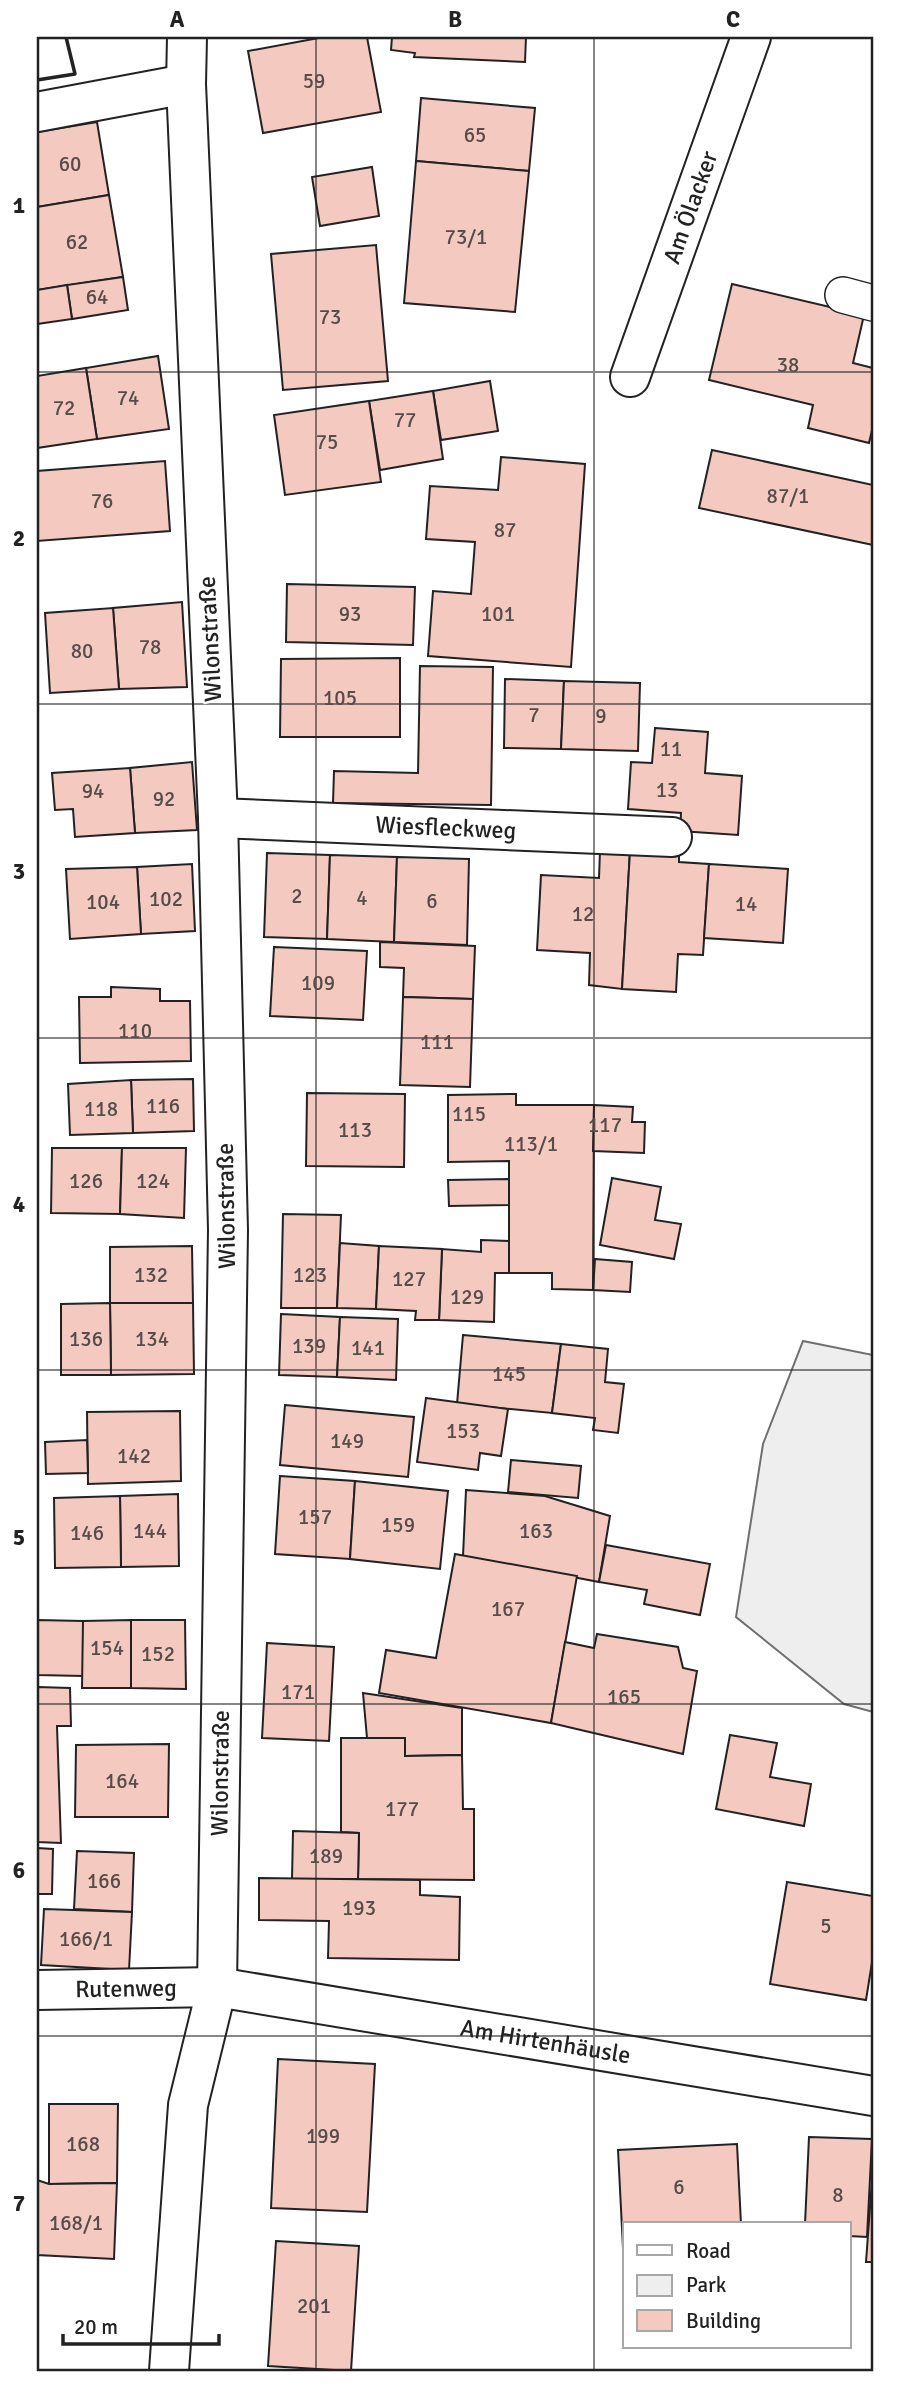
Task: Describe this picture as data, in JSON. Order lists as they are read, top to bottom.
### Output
{
  "streets": {
    "street": [
      "Am Ölacker",
      "Wilonstraße",
      "Wiesfleckweg",
      "Rutenweg",
      "Am Hirtenhäusle"
    ]
  },
  "crossings": [
    ["Wilonstraße", "Wiesfleckweg"],
    ["Wilonstraße", "Rutenweg"],
    ["Wilonstraße", "Am Hirtenhäusle"],
    ["Rutenweg", "Am Hirtenhäusle"]
  ],
  "house_numbers": [
    "59",
    "65",
    "60",
    "73/1",
    "62",
    "64",
    "73",
    "38",
    "74",
    "72",
    "77",
    "75",
    "87/1",
    "76",
    "87",
    "93",
    "101",
    "78",
    "80",
    "105",
    "7",
    "9",
    "11",
    "13",
    "94",
    "92",
    "2",
    "4",
    "102",
    "6",
    "104",
    "14",
    "12",
    "109",
    "110",
    "111",
    "116",
    "118",
    "115",
    "117",
    "113",
    "113/1",
    "126",
    "124",
    "132",
    "123",
    "127",
    "129",
    "136",
    "134",
    "139",
    "141",
    "145",
    "153",
    "149",
    "142",
    "157",
    "159",
    "144",
    "163",
    "146",
    "167",
    "154",
    "152",
    "171",
    "165",
    "164",
    "177",
    "189",
    "166",
    "193",
    "5",
    "166/1",
    "199",
    "168",
    "6",
    "8",
    "168/1",
    "201"
  ],
  "legend": ["Road", "Park", "Building"],
  "scale_bar": "20 m",
  "grid": {
    "columns": ["A", "B", "C"],
    "rows": [
      "1",
      "2",
      "3",
      "4",
      "5",
      "6",
      "7"
    ]
  }
}
